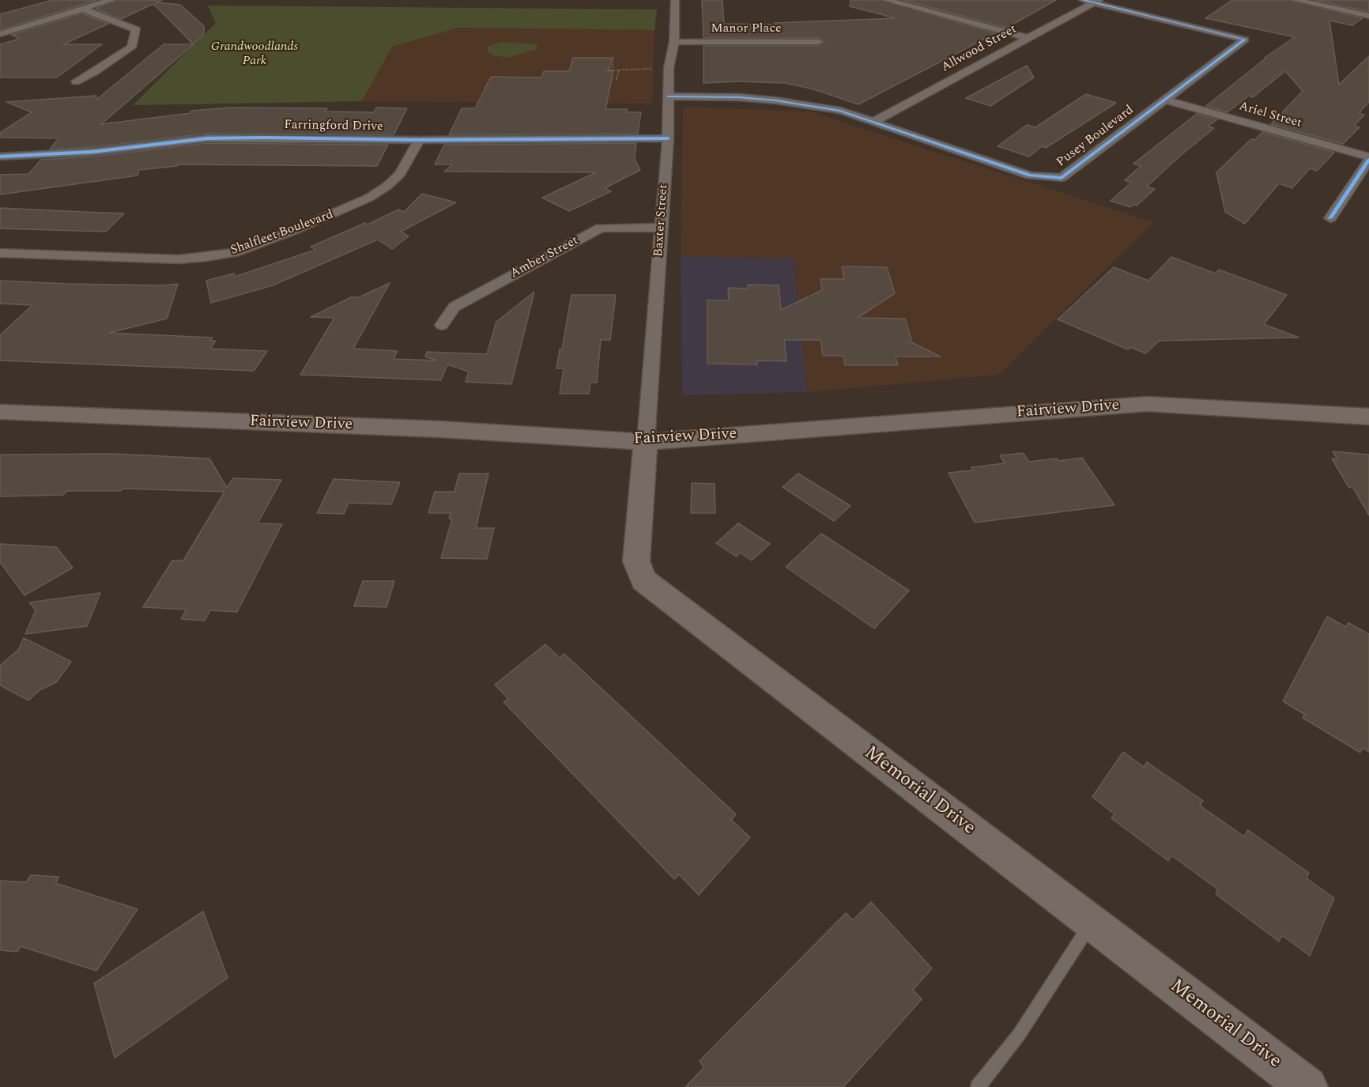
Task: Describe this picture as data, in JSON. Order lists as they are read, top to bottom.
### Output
{
  "streets": {
    "main road": ["Fairview Drive", "Memorial Drive"],
    "street": [
      "Manor Place",
      "Allwood Street",
      "Ariel Street",
      "Farringford Drive",
      "Pusey Boulevard",
      "Baxter Street",
      "Shalfleet Boulevard",
      "Amber Street"
    ]
  },
  "crossings": [
    ["Manor Place", "Baxter Street"],
    ["Allwood Street", "Pusey Boulevard"],
    ["Ariel Street", "Pusey Boulevard"],
    ["Farringford Drive", "Baxter Street"],
    ["Farringford Drive", "Shalfleet Boulevard"],
    ["Pusey Boulevard", "Baxter Street"],
    ["Baxter Street", "Amber Street"],
    ["Baxter Street", "Fairview Drive"],
    ["Baxter Street", "Memorial Drive"],
    ["Fairview Drive", "Memorial Drive"]
  ],
  "parks": ["Grandwoodlands Park"]
}
